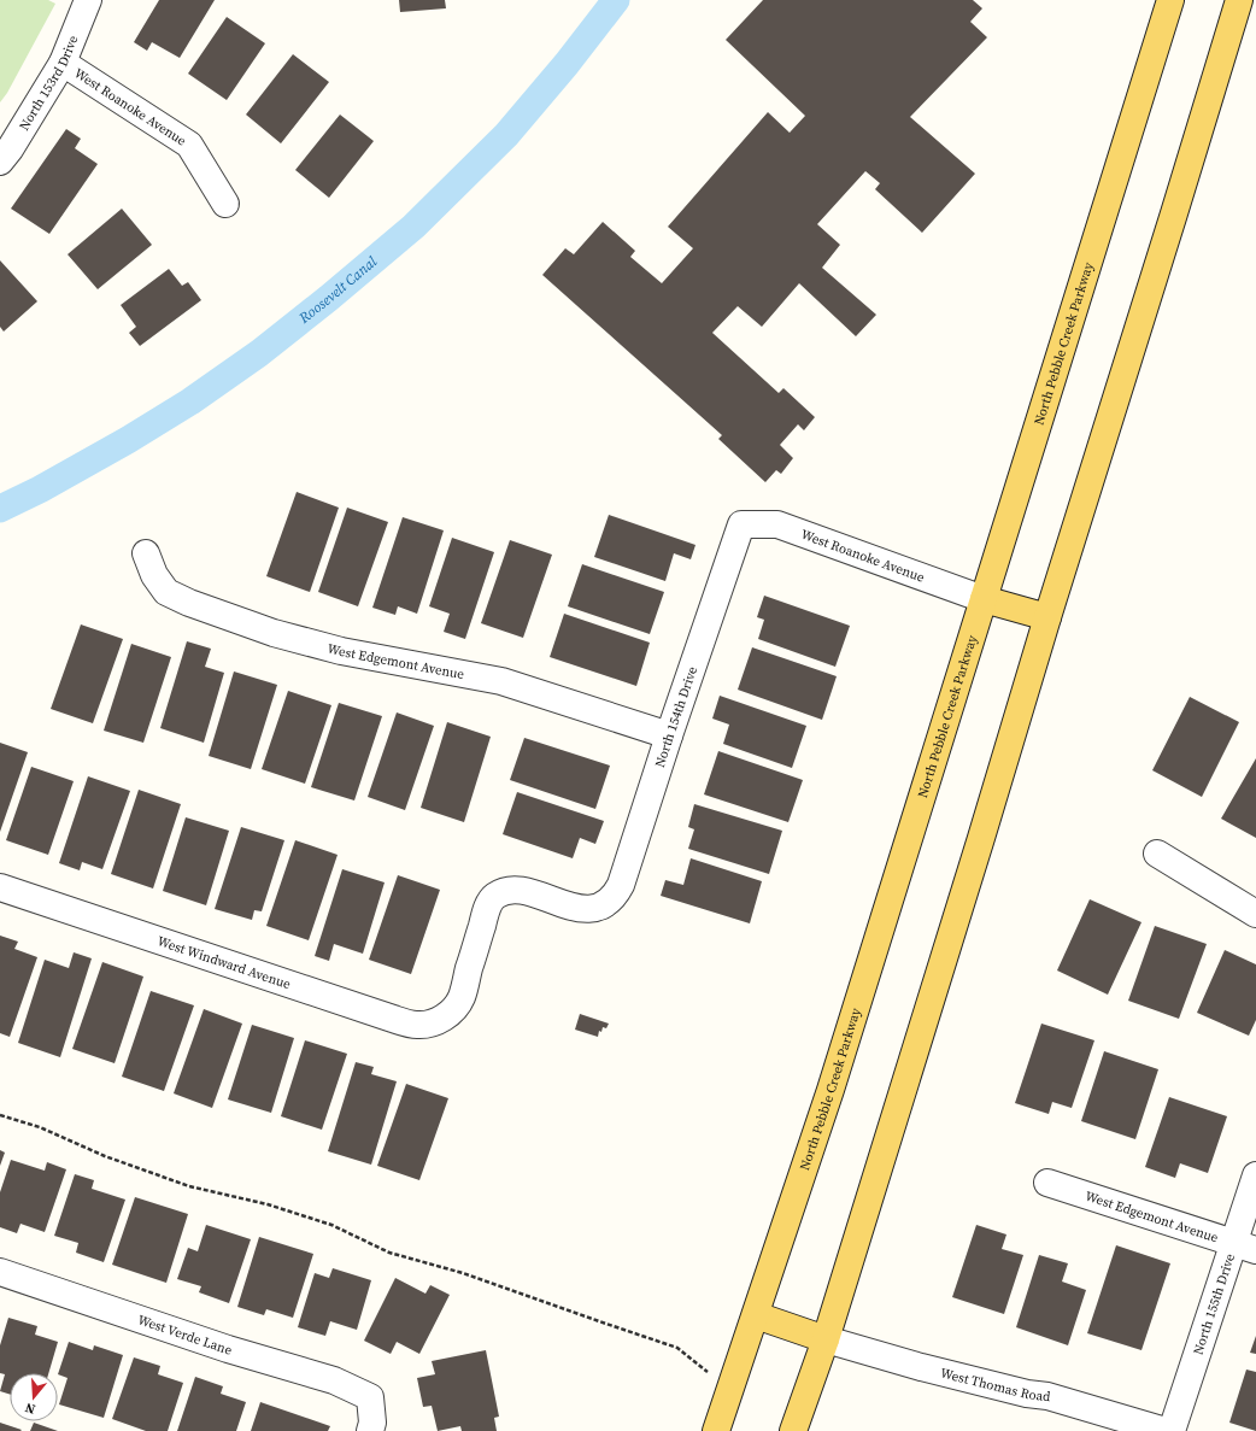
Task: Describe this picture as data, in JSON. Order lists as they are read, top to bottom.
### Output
{
  "streets": {
    "main road": ["North Pebble Creek Parkway"],
    "street": [
      "North 153rd Drive",
      "West Roanoke Avenue",
      "West Edgemont Avenue",
      "North 154th Drive",
      "West Windward Avenue",
      "North 155th Drive",
      "West Verde Lane",
      "West Thomas Road"
    ]
  },
  "crossings": [
    ["North 153rd Drive", "West Roanoke Avenue"],
    ["West Roanoke Avenue", "North Pebble Creek Parkway"],
    ["West Roanoke Avenue", "North 154th Drive"],
    ["West Edgemont Avenue", "North 154th Drive"],
    ["West Edgemont Avenue", "North 155th Drive"],
    ["North 154th Drive", "West Windward Avenue"]
  ],
  "water": ["Roosevelt Canal"],
  "north": "bottom"
}
